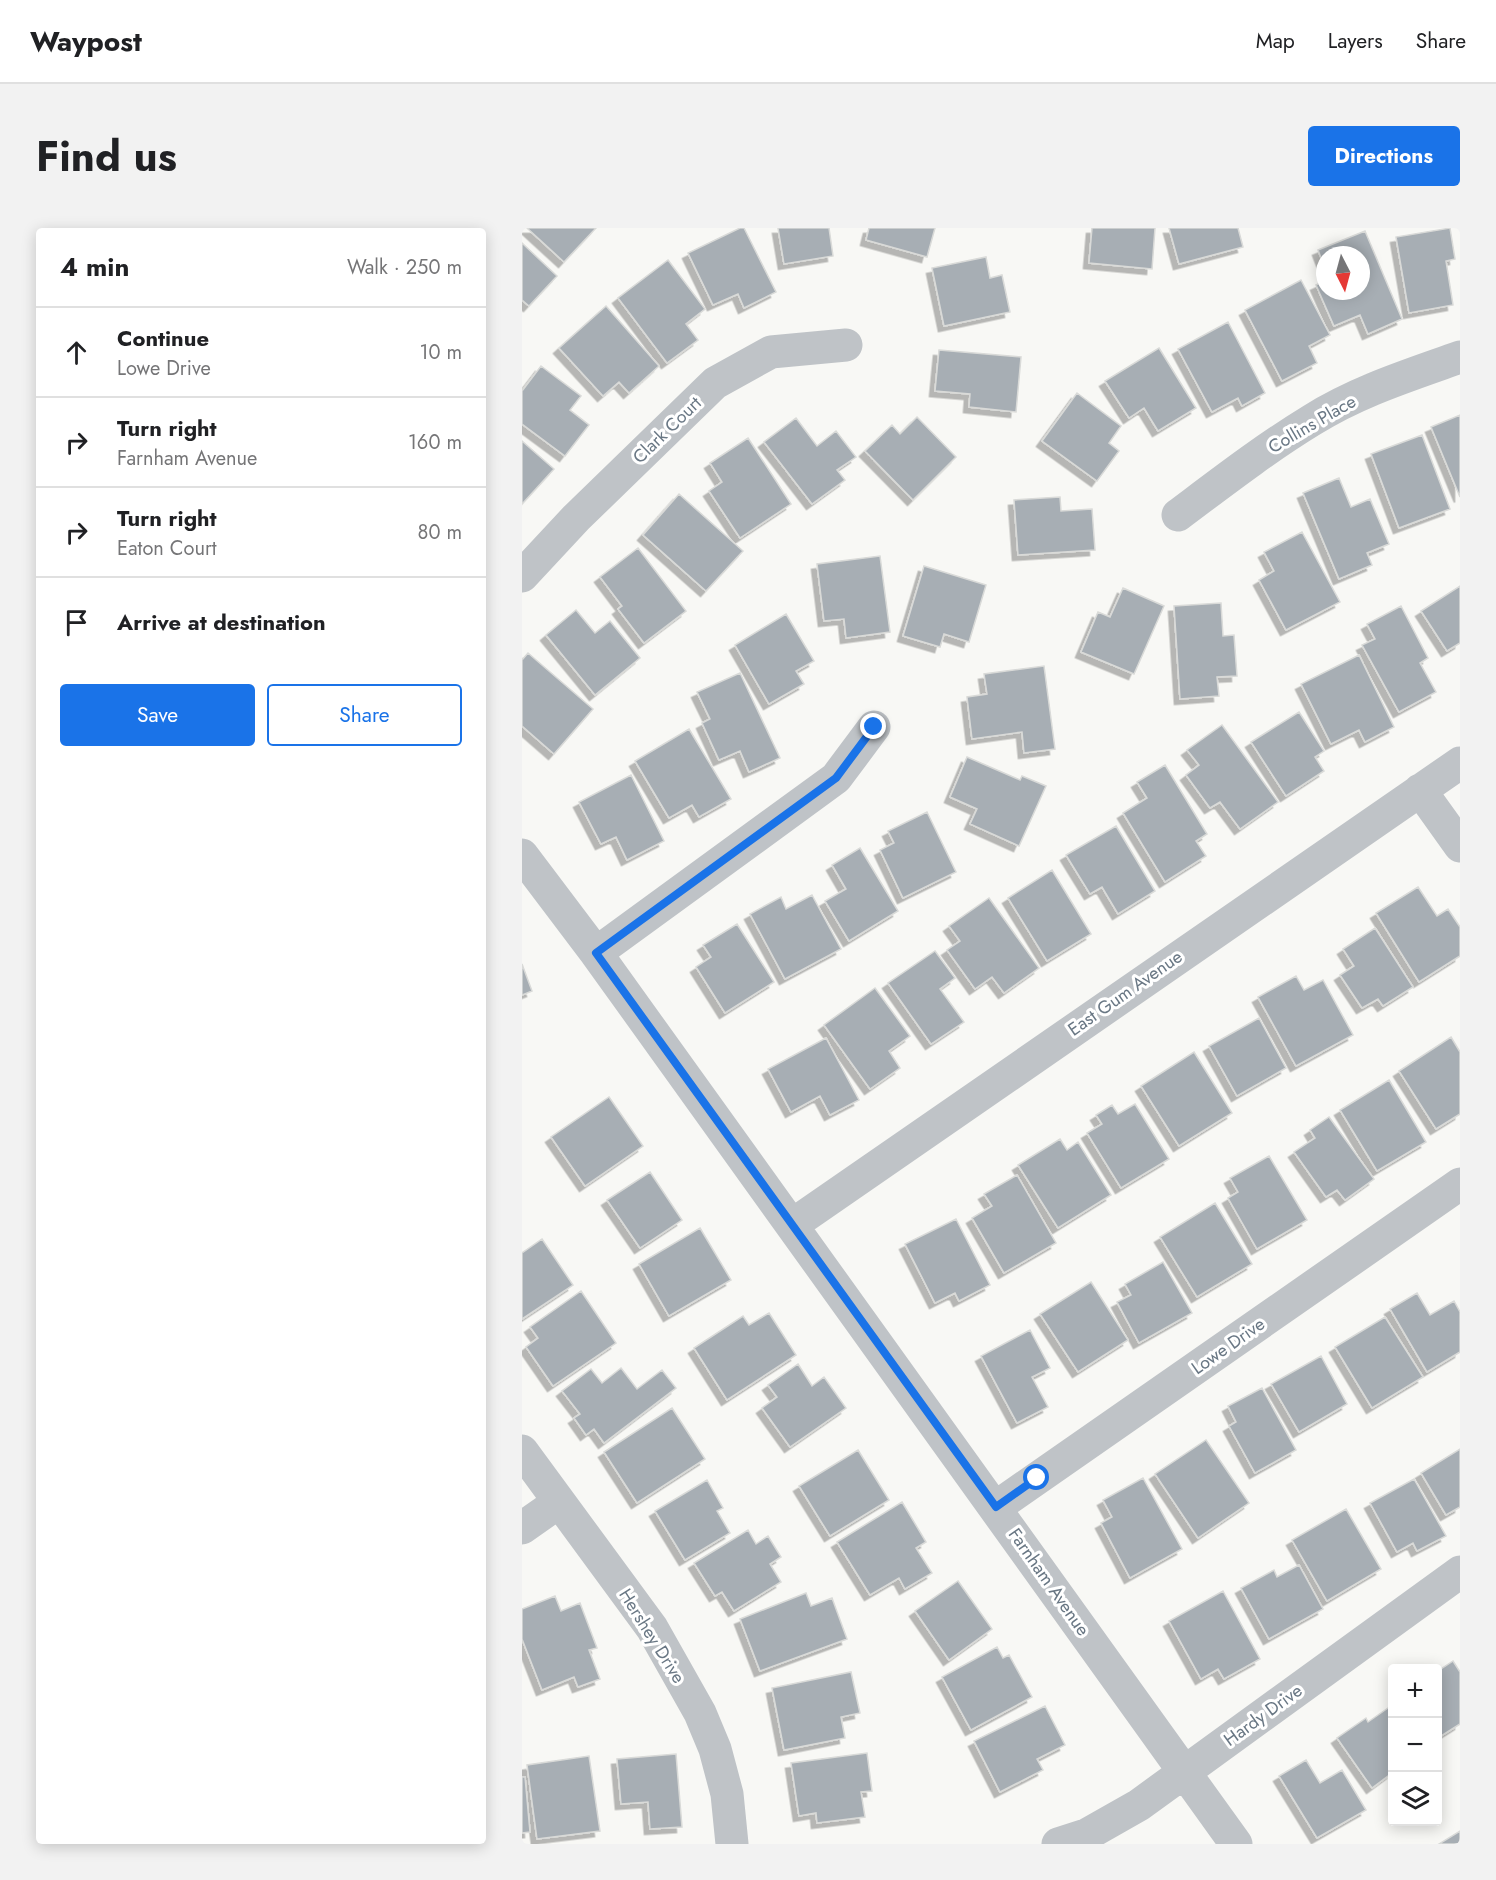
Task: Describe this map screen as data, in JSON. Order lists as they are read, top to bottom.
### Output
{
  "streets": {
    "street": [
      "Collins Place",
      "Clark Court",
      "East Gum Avenue",
      "Lowe Drive",
      "Farnham Avenue",
      "Hershey Drive",
      "Hardy Drive"
    ]
  },
  "crossings": [
    ["East Gum Avenue", "Farnham Avenue"],
    ["Lowe Drive", "Farnham Avenue"],
    ["Farnham Avenue", "Hardy Drive"]
  ],
  "north": "bottom",
  "page": {
    "header": "Waypost",
    "nav": ["Map", "Layers", "Share"],
    "title": "Find us",
    "buttons": [
      "Directions",
      ["Save", "Share"]
    ],
    "heading": ["4 min", "Walk · 250 m"],
    "list": [
      ["Continue", "Lowe Drive", "10 m"],
      ["Turn right", "Farnham Avenue", "160 m"],
      ["Turn right", "Eaton Court", "80 m"],
      "Arrive at destination"
    ],
    "map_buttons": ["+", "−"]
  }
}
